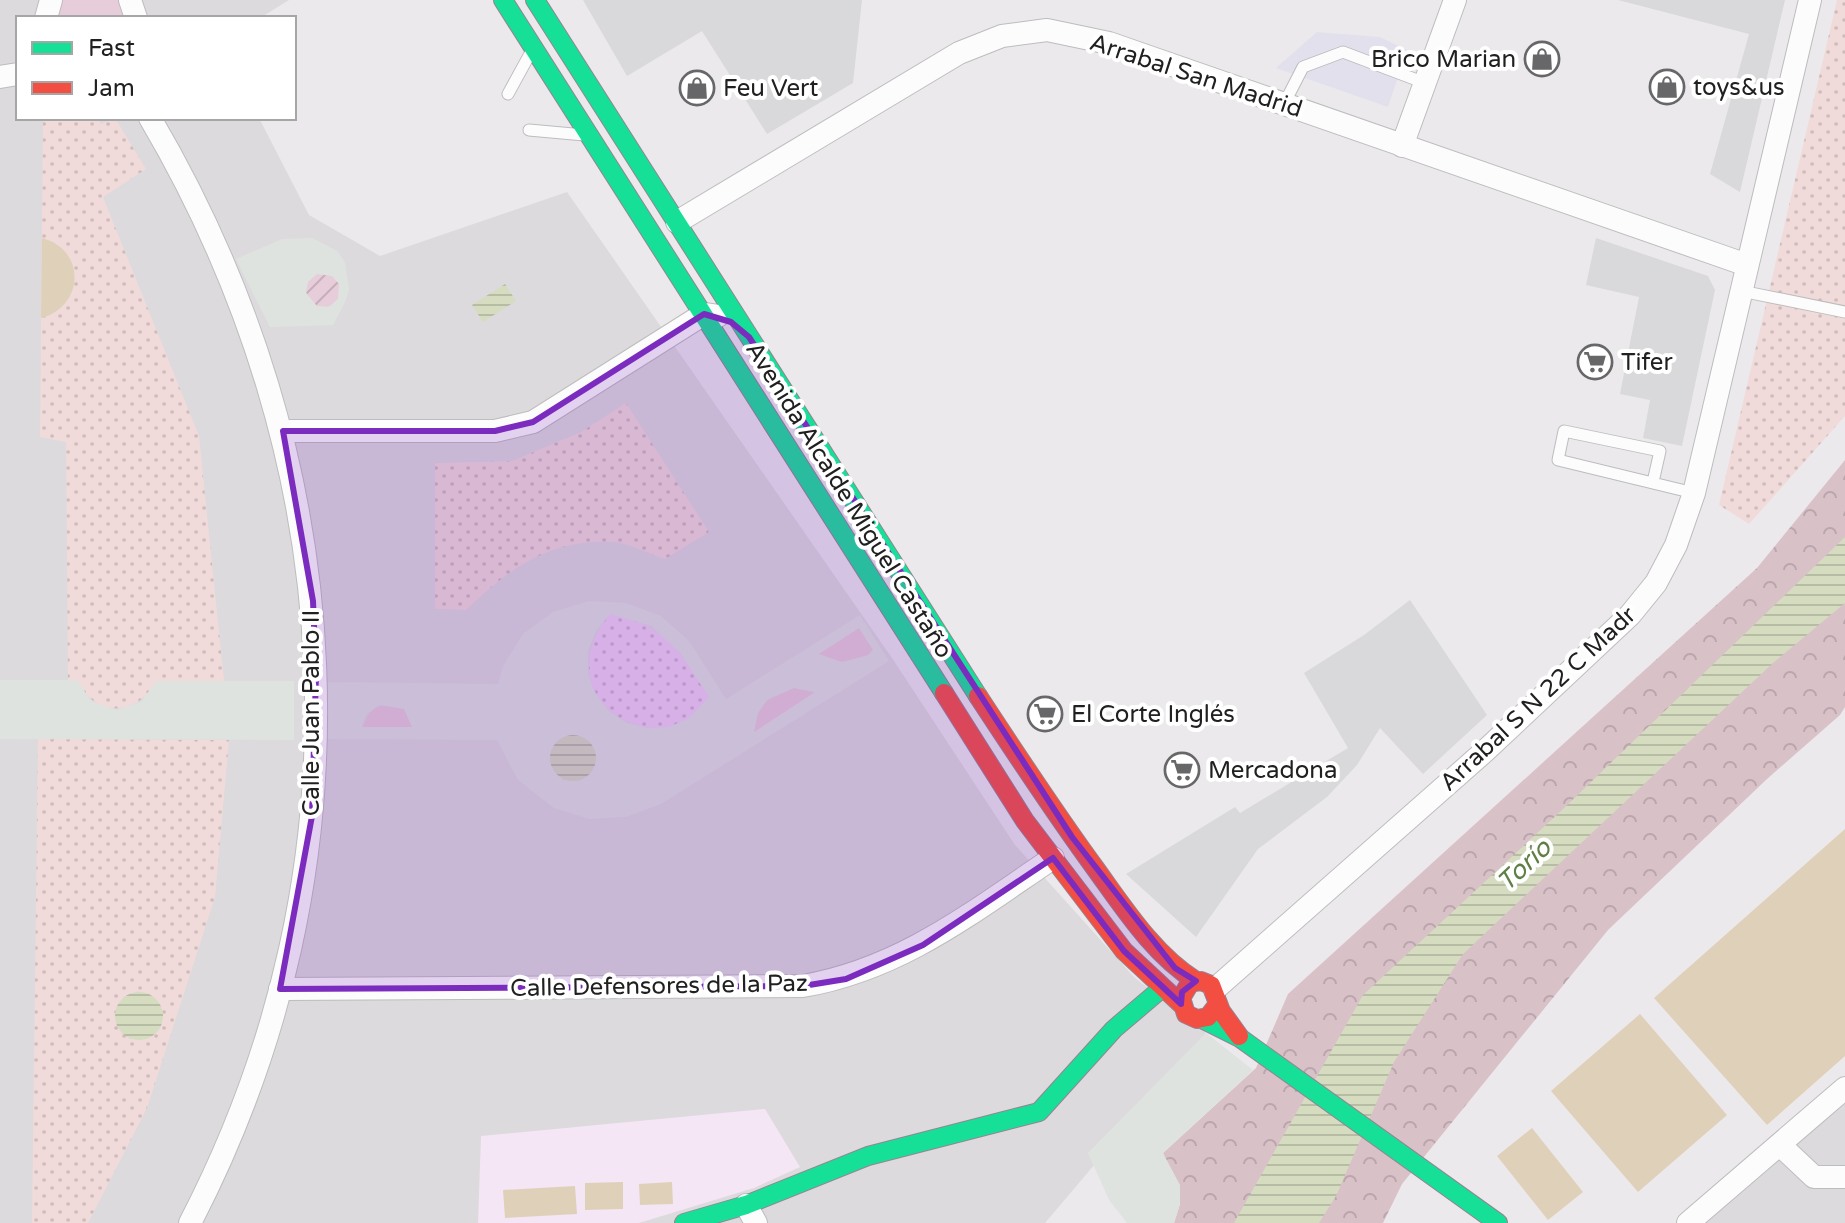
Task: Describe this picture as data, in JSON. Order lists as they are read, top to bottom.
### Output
{
  "streets": {
    "main road": ["Avenida Alcalde Miguel Castaño"],
    "street": [
      "Arrabal San Madrid",
      "Arrabal S N 22 C Madr",
      "Calle Juan Pablo II",
      "Calle Defensores de la Paz"
    ]
  },
  "crossings": [
    ["Arrabal San Madrid", "Avenida Alcalde Miguel Castaño"],
    ["Arrabal San Madrid", "Arrabal S N 22 C Madr"],
    ["Avenida Alcalde Miguel Castaño", "Arrabal S N 22 C Madr"],
    ["Avenida Alcalde Miguel Castaño", "Calle Defensores de la Paz"],
    ["Calle Juan Pablo II", "Calle Defensores de la Paz"]
  ],
  "water": ["Torío"],
  "places": {
    "shop": ["Brico Marian", "toys&us", "Feu Vert"],
    "supermarket": ["Tifer", "El Corte Inglés", "Mercadona"]
  },
  "legend": ["Fast", "Jam"]
}
